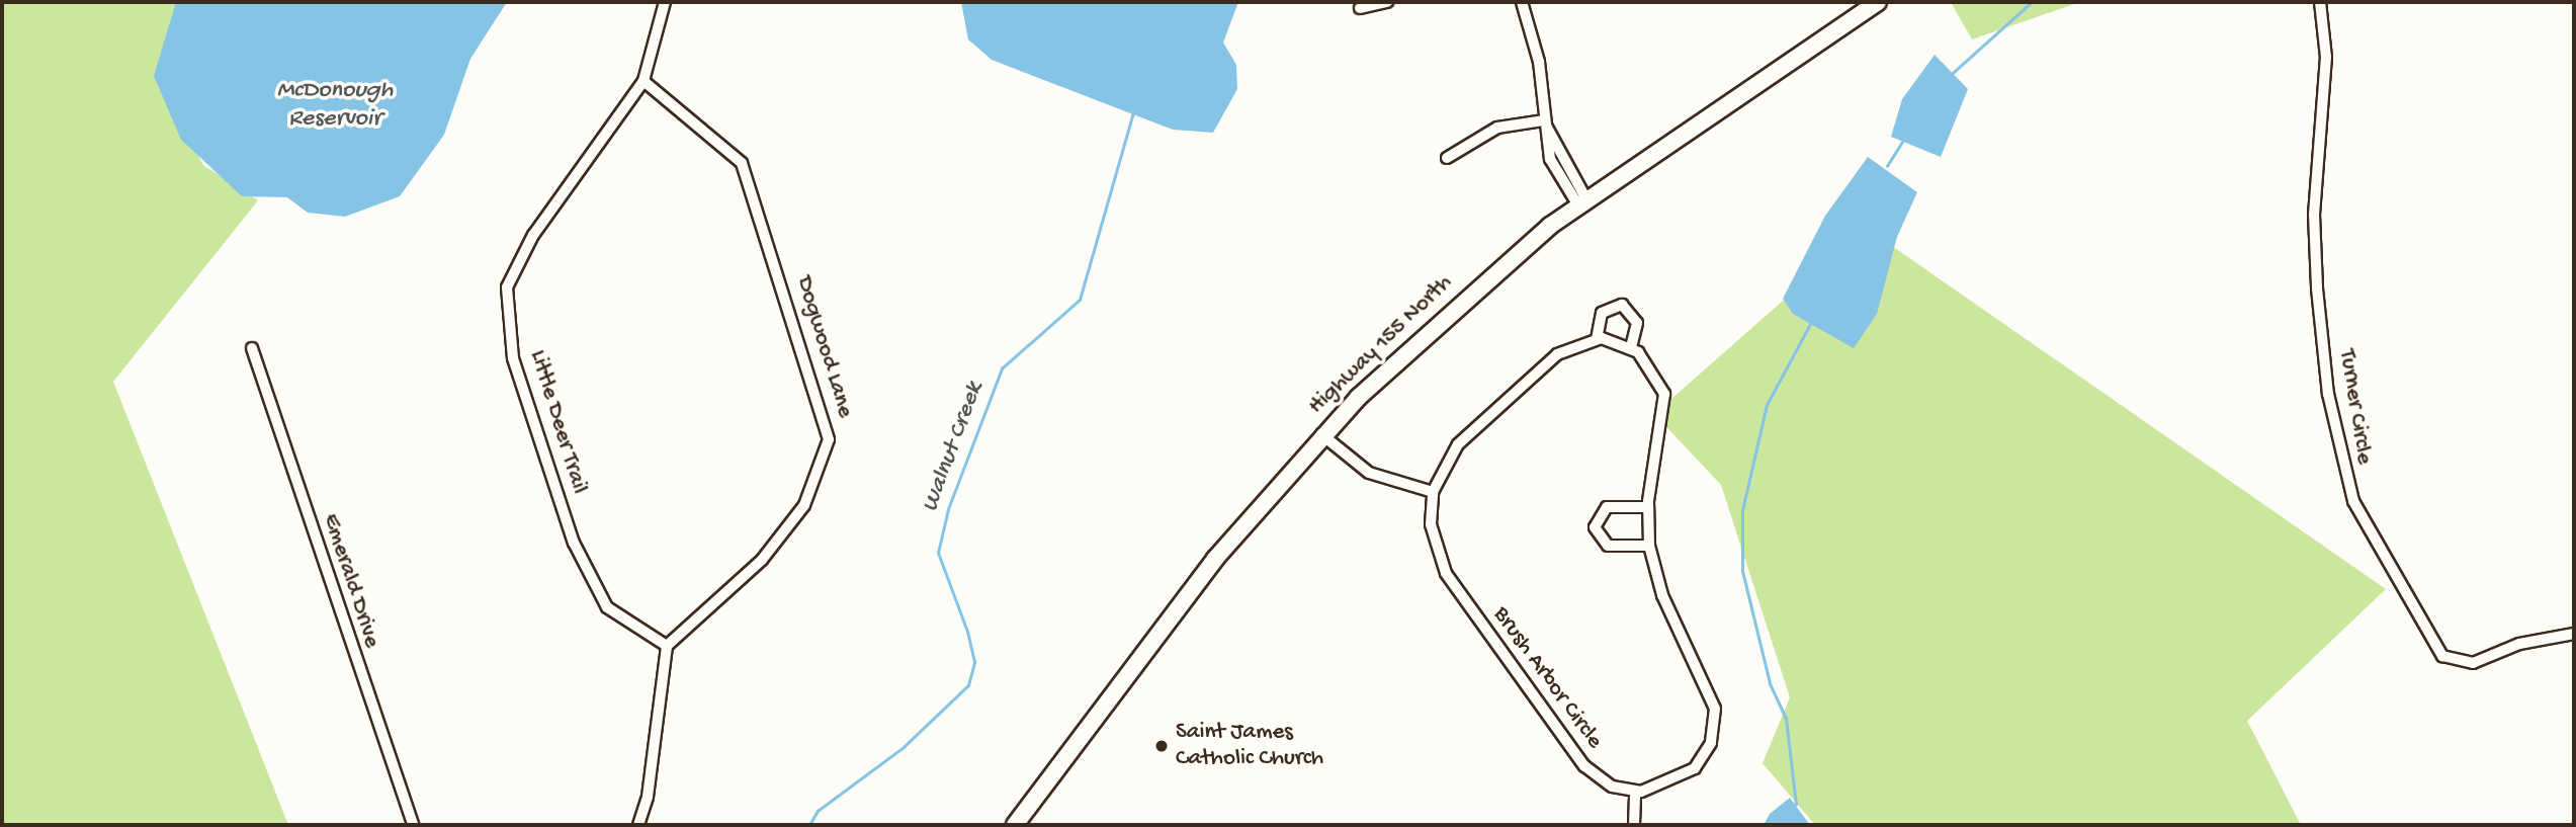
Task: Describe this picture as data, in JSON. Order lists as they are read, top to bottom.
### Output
{
  "streets": {
    "main road": ["Highway 155 North"],
    "street": [
      "Dogwood Lane",
      "Turner Circle",
      "Little Deer Trail",
      "Emerald Drive",
      "Brush Arbor Circle"
    ]
  },
  "crossings": [
    ["Dogwood Lane", "Little Deer Trail"]
  ],
  "water": ["McDonough Reservoir", "Walnut Creek"],
  "places": ["Saint James Catholic Church"]
}
